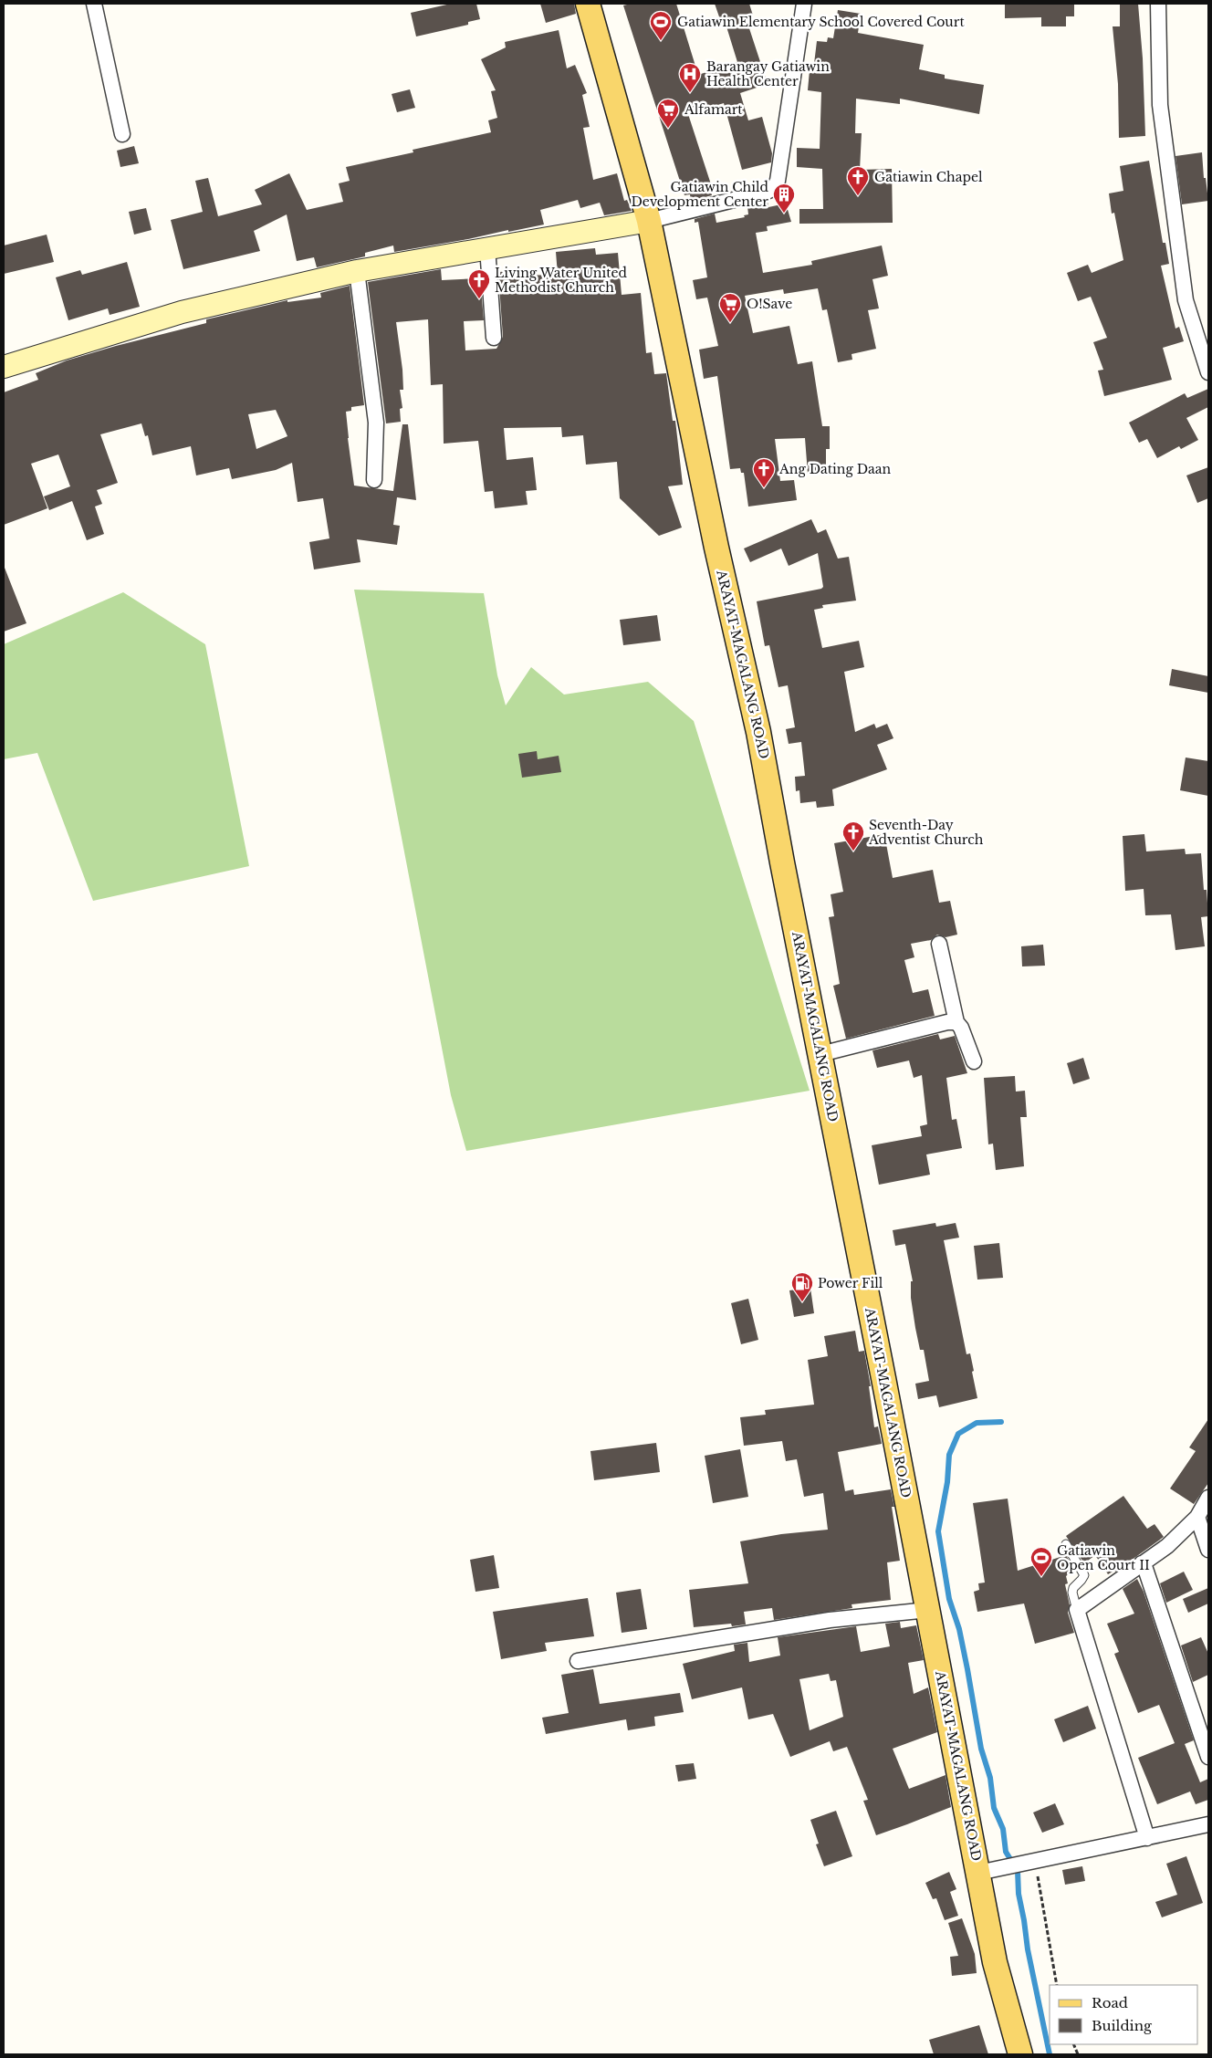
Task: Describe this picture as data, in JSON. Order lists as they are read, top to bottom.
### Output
{
  "streets": {
    "main road": ["ARAYAT-MAGALANG ROAD"]
  },
  "places": {
    "sports": ["Gatiawin Elementary School Covered Court", "Gatiawin Open Court II"],
    "hospital": ["Barangay Gatiawin Health Center"],
    "supermarket": ["Alfamart", "O!Save"],
    "church": [
      "Gatiawin Chapel",
      "Living Water United Methodist Church",
      "Ang Dating Daan",
      "Seventh-Day Adventist Church"
    ],
    "building": ["Gatiawin Child Development Center"],
    "fuel station": ["Power Fill"]
  },
  "legend": ["Road", "Building"]
}
